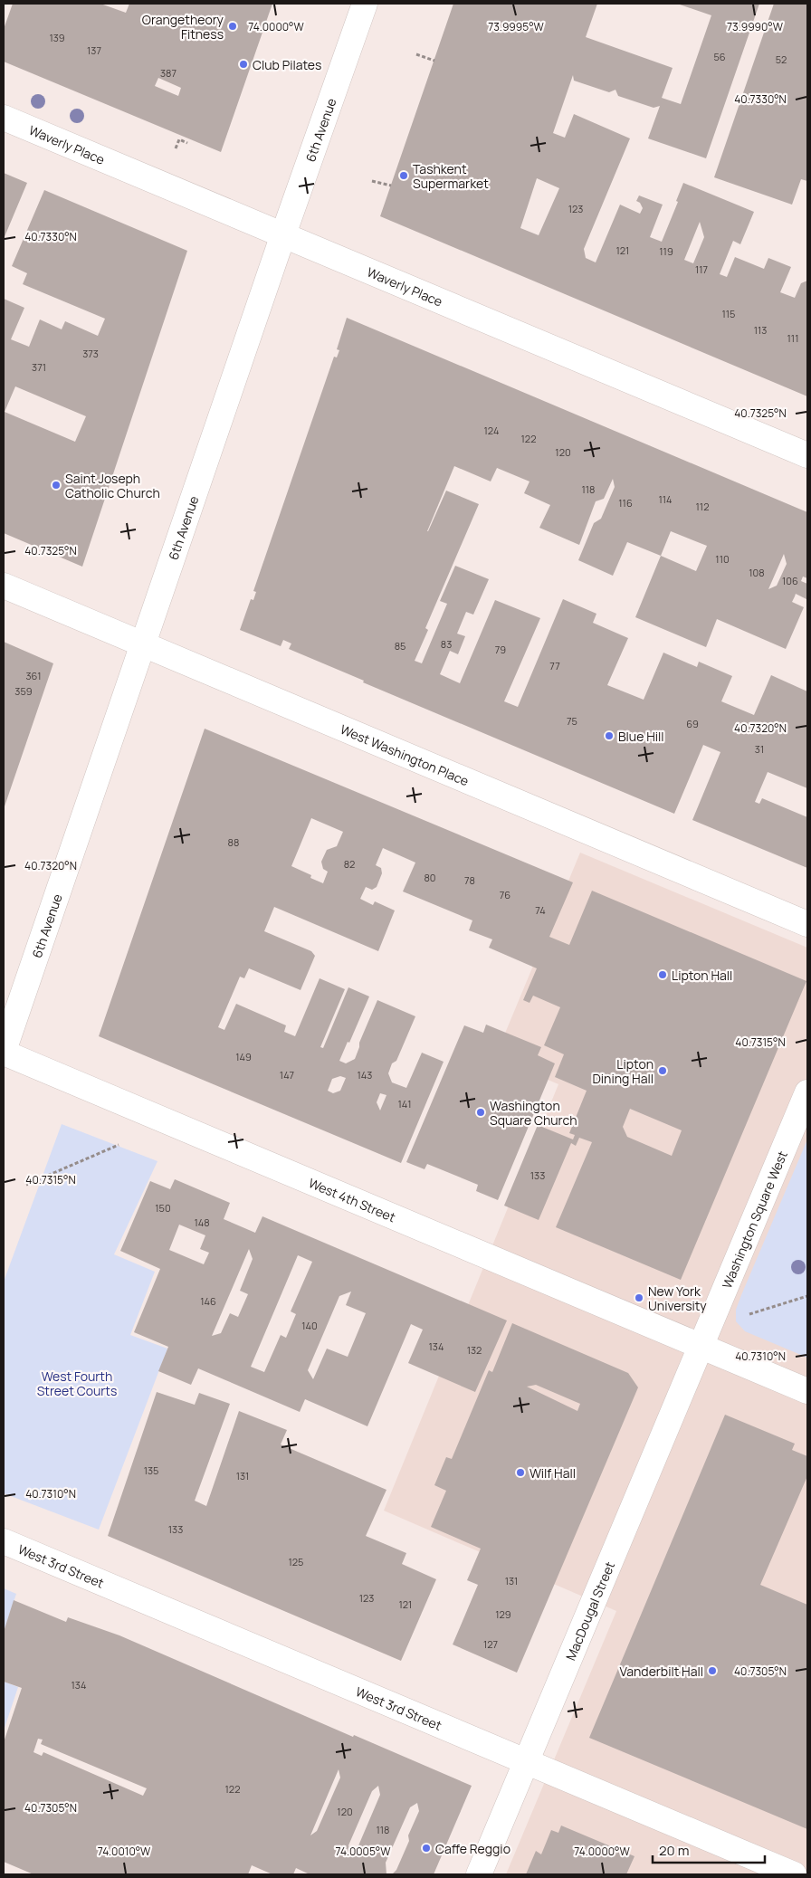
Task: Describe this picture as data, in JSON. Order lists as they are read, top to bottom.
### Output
{
  "streets": {
    "street": [
      "6th Avenue",
      "Waverly Place",
      "West Washington Place",
      "West 4th Street",
      "Washington Square West",
      "West 3rd Street",
      "MacDougal Street"
    ]
  },
  "crossings": [
    ["6th Avenue", "Waverly Place"],
    ["6th Avenue", "West Washington Place"],
    ["6th Avenue", "West 4th Street"],
    ["West 4th Street", "Washington Square West"],
    ["West 4th Street", "MacDougal Street"],
    ["Washington Square West", "MacDougal Street"],
    ["West 3rd Street", "MacDougal Street"]
  ],
  "parks": ["West Fourth Street Courts"],
  "places": [
    "Orangetheory Fitness",
    "Club Pilates",
    "Tashkent Supermarket",
    "Saint Joseph Catholic Church",
    "Blue Hill",
    "Lipton Hall",
    "Lipton Dining Hall",
    "Washington Square Church",
    "New York University",
    "Wilf Hall",
    "Vanderbilt Hall",
    "Caffe Reggio"
  ],
  "house_numbers": [
    "139",
    "137",
    "56",
    "52",
    "387",
    "123",
    "121",
    "119",
    "117",
    "115",
    "113",
    "111",
    "373",
    "371",
    "124",
    "122",
    "120",
    "118",
    "114",
    "116",
    "112",
    "110",
    "108",
    "106",
    "83",
    "85",
    "79",
    "77",
    "361",
    "359",
    "75",
    "69",
    "31",
    "88",
    "82",
    "80",
    "78",
    "76",
    "74",
    "149",
    "147",
    "143",
    "141",
    "133",
    "150",
    "148",
    "146",
    "140",
    "134",
    "132",
    "135",
    "131",
    "133",
    "125",
    "131",
    "123",
    "121",
    "129",
    "127",
    "134",
    "122",
    "120",
    "118"
  ],
  "scale_bar": "20 m",
  "coordinates": [
    "73.9995°W",
    "74.0000°W",
    "73.9990°W",
    "40.7330°N",
    "40.7325°N",
    "40.7320°N",
    "40.7315°N",
    "40.7310°N",
    "40.7305°N",
    "74.0010°W",
    "74.0005°W"
  ]
}
